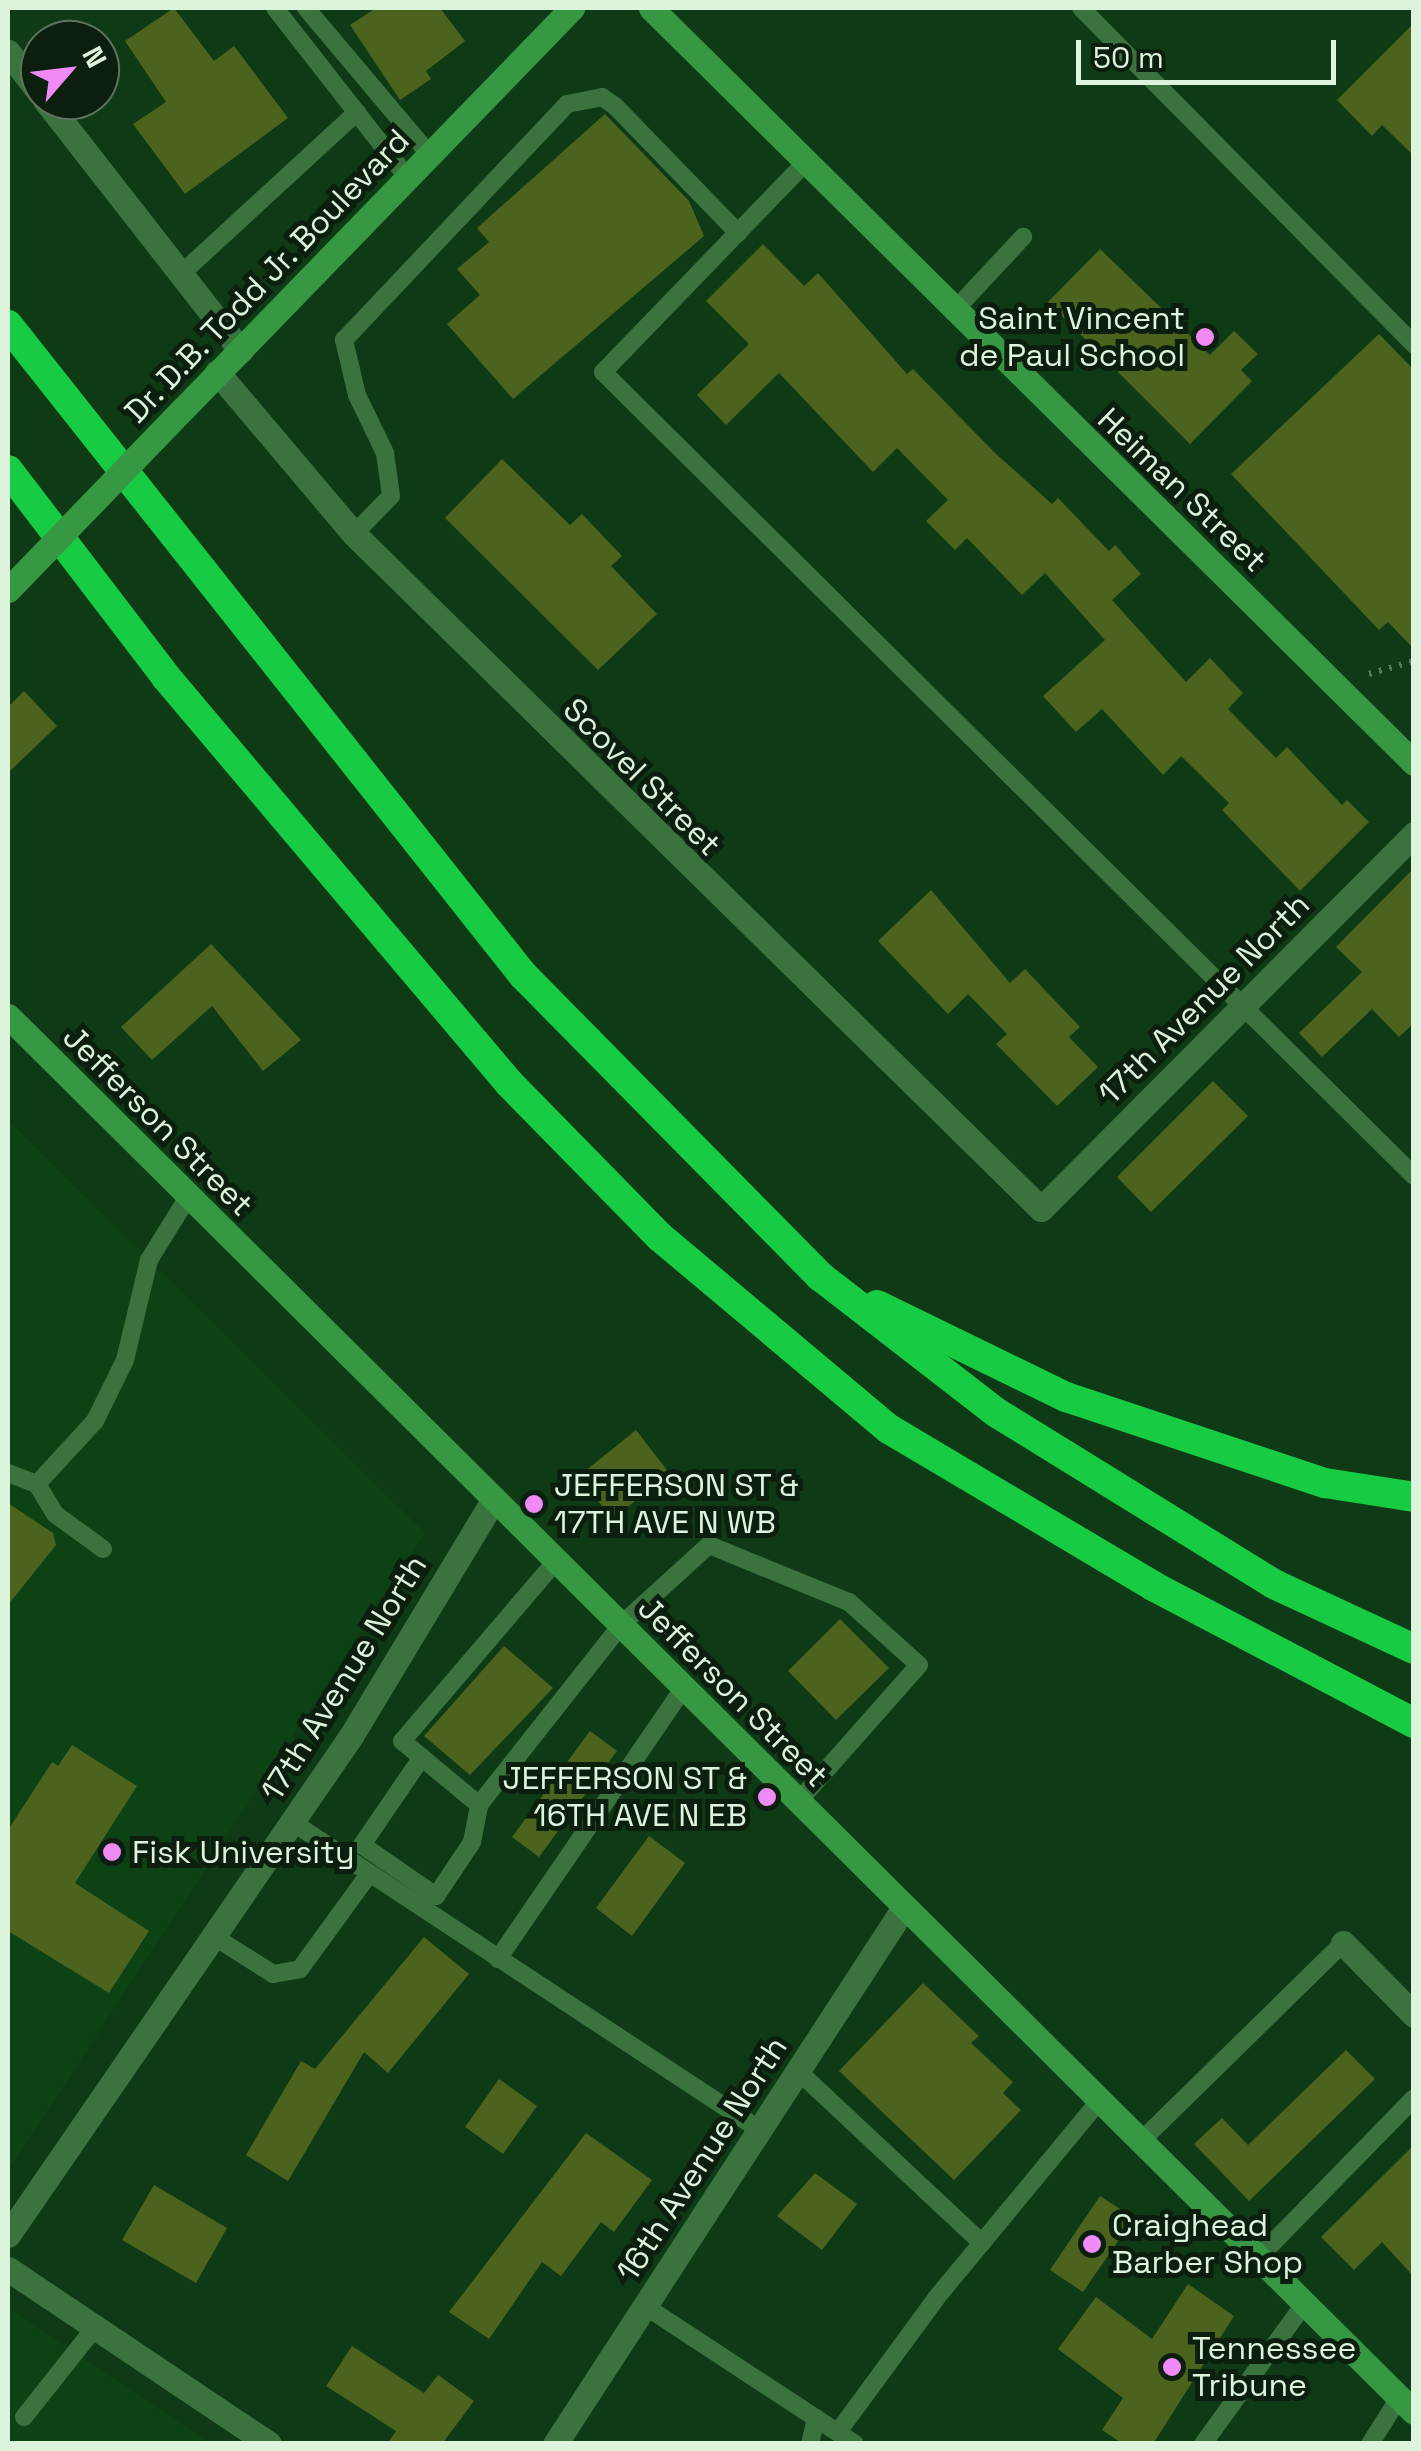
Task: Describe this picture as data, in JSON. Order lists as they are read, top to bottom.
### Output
{
  "streets": {
    "main road": ["Dr. D.B. Todd Jr. Boulevard", "Heiman Street", "Jefferson Street"],
    "street": ["Scovel Street", "17th Avenue North", "16th Avenue North"]
  },
  "crossings": [
    ["Dr. D.B. Todd Jr. Boulevard", "Scovel Street"],
    ["Scovel Street", "17th Avenue North"],
    ["17th Avenue North", "Jefferson Street"],
    ["Jefferson Street", "16th Avenue North"]
  ],
  "places": [
    "Saint Vincent de Paul School",
    "JEFFERSON ST & 17TH AVE N WB",
    "JEFFERSON ST & 16TH AVE N EB",
    "Fisk University",
    "Craighead Barber Shop",
    "Tennessee Tribune"
  ],
  "scale_bar": "50 m",
  "north": "top right"
}
